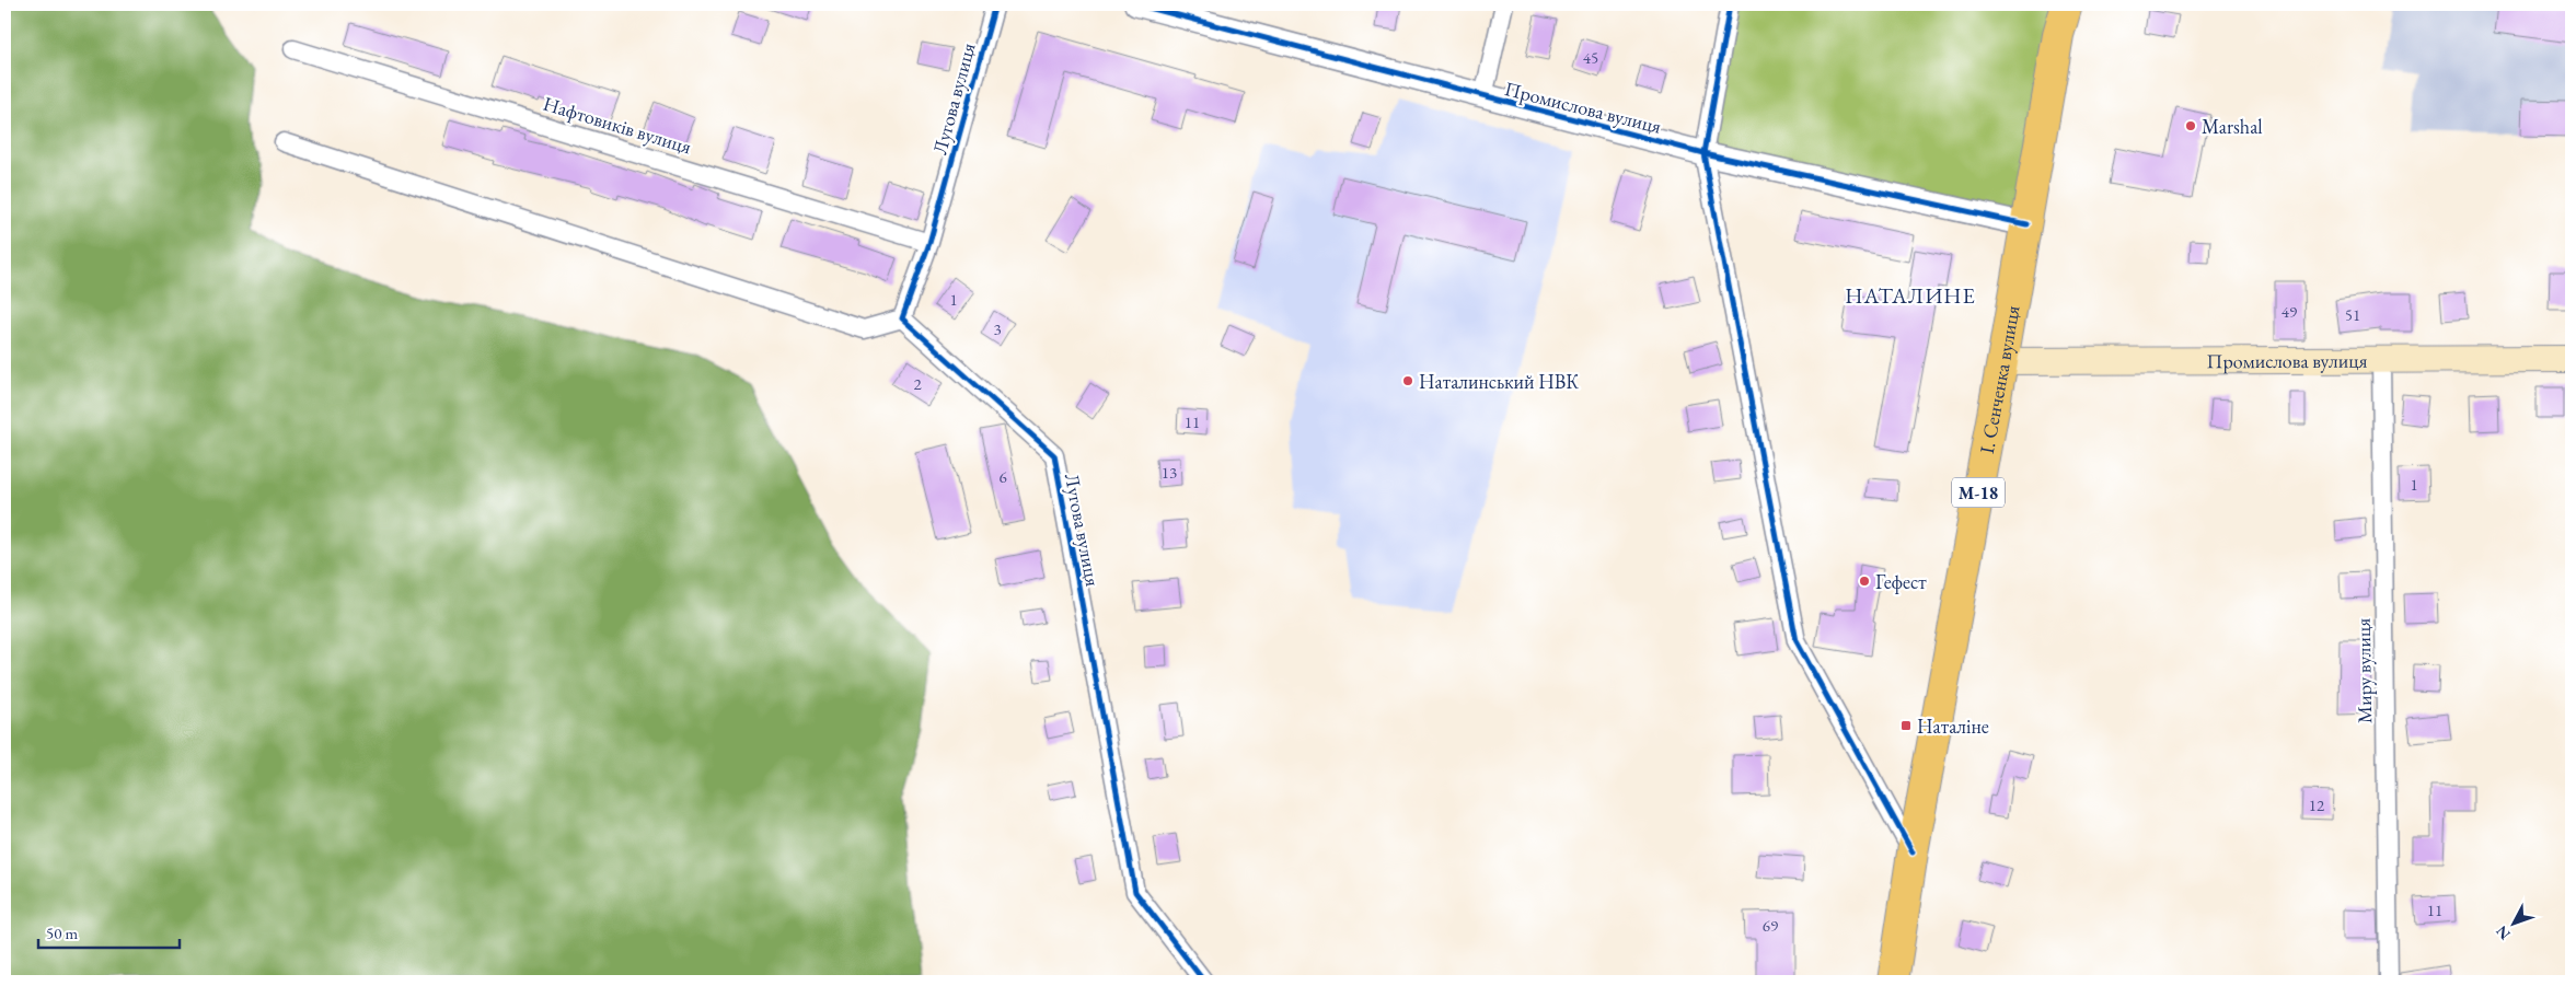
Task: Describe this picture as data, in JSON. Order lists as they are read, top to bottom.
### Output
{
  "streets": {
    "highway": ["І. Сенченка вулиця", "М-18"],
    "main road": ["Промислова вулиця"],
    "street": ["Лугова вулиця", "Нафтовиків вулиця", "Миру вулиця"]
  },
  "crossings": [
    ["Лугова вулиця", "Нафтовиків вулиця"],
    ["Промислова вулиця", "І. Сенченка вулиця"],
    ["Промислова вулиця", "Миру вулиця"]
  ],
  "districts": ["НАТАЛИНЕ"],
  "places": {
    "other": ["Marshal", "Наталинський НВК", "Гефест"],
    "transit": ["Наталіне"]
  },
  "house_numbers": [
    "45",
    "1",
    "49",
    "51",
    "3",
    "2",
    "11",
    "13",
    "6",
    "1",
    "12",
    "11",
    "69"
  ],
  "scale_bar": "50 m",
  "north": "bottom left"
}
